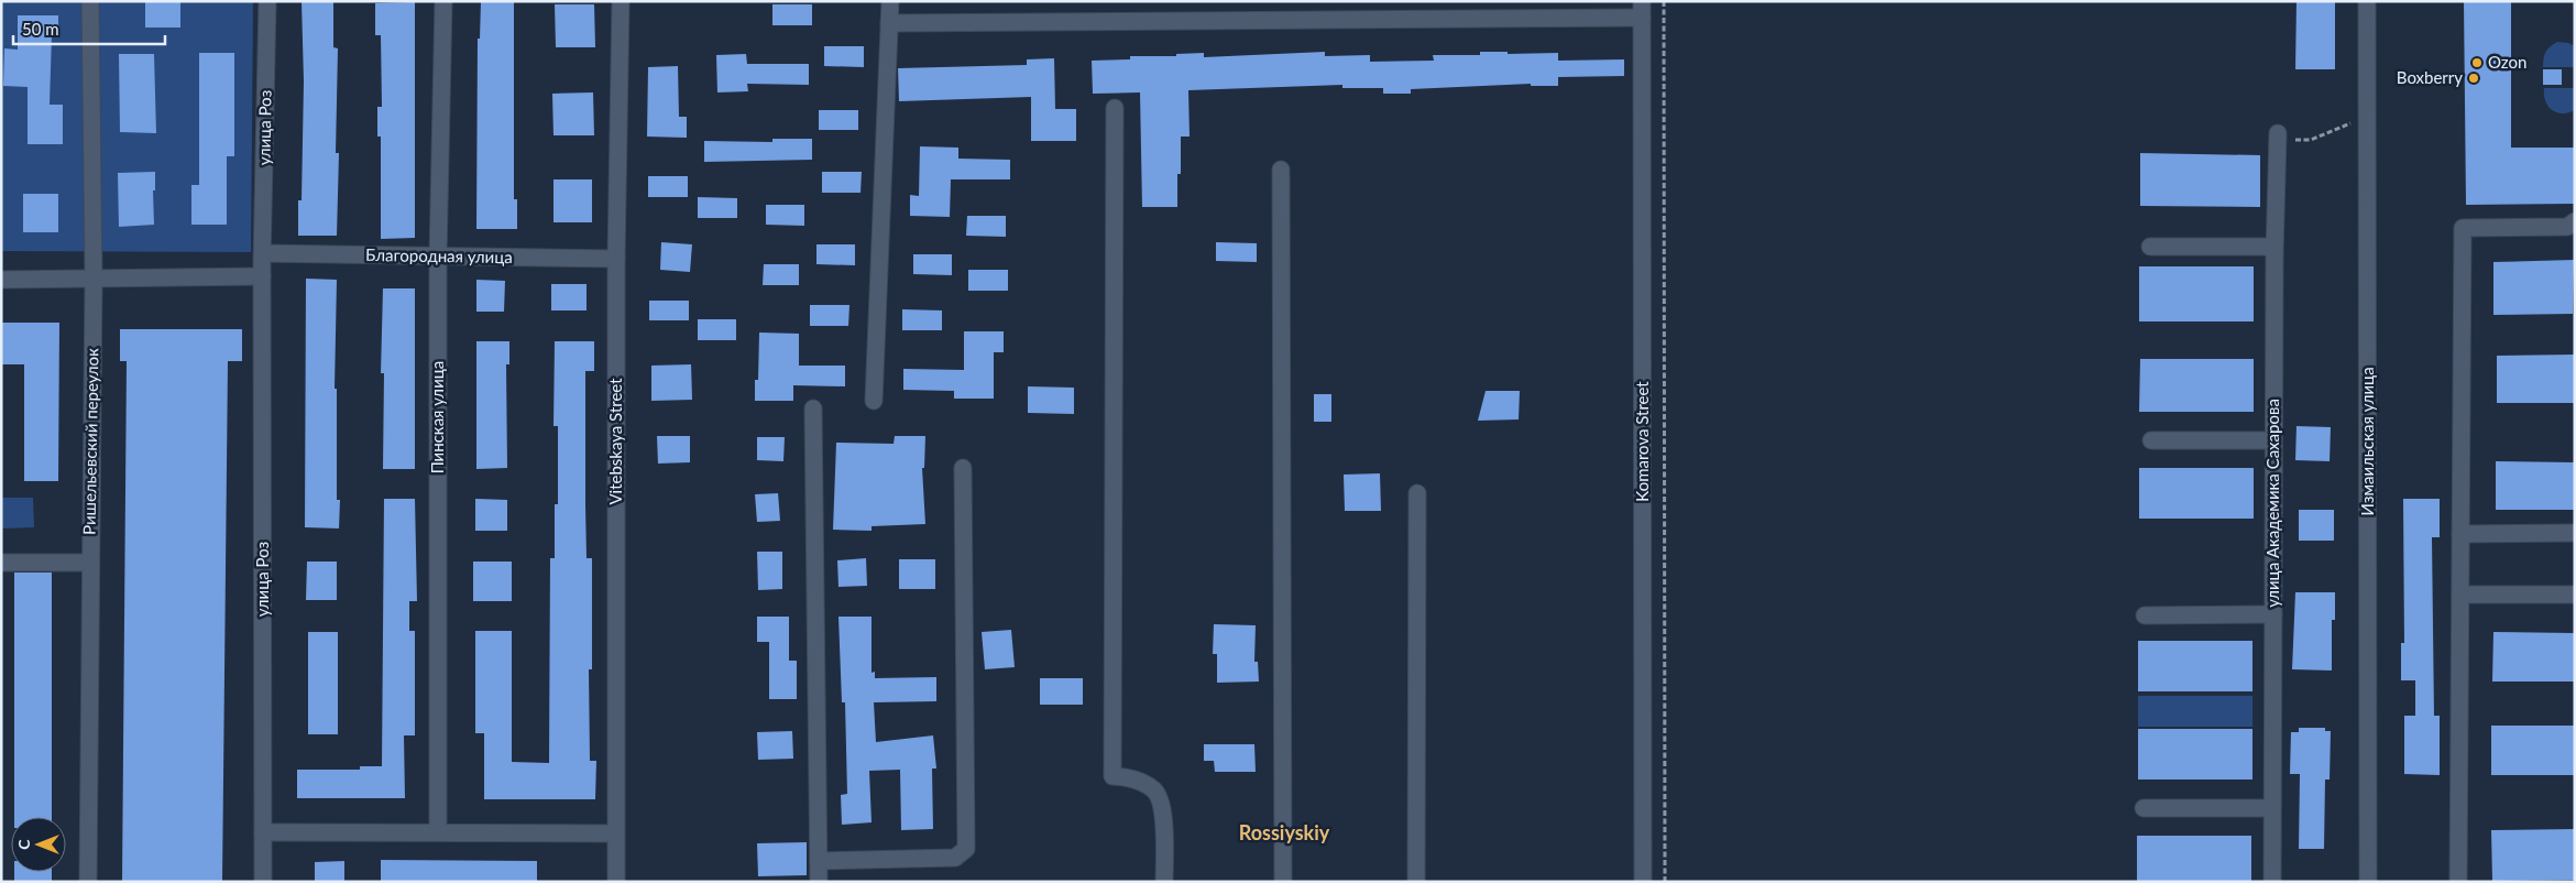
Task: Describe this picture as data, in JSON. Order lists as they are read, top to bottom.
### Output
{
  "streets": {
    "street": [
      "улица Роз",
      "Благородная улица",
      "Пинская улица",
      "Ришельевский переулок",
      "Vitebskaya Street",
      "Komarova Street",
      "Измаильская улица",
      "улица Академика Сахарова"
    ]
  },
  "crossings": [
    ["улица Роз", "Благородная улица"],
    ["Благородная улица", "Пинская улица"],
    ["Благородная улица", "Vitebskaya Street"]
  ],
  "districts": ["Rossiyskiy"],
  "places": ["Ozon", "Boxberry"],
  "scale_bar": "50 m",
  "north": "left"
}
